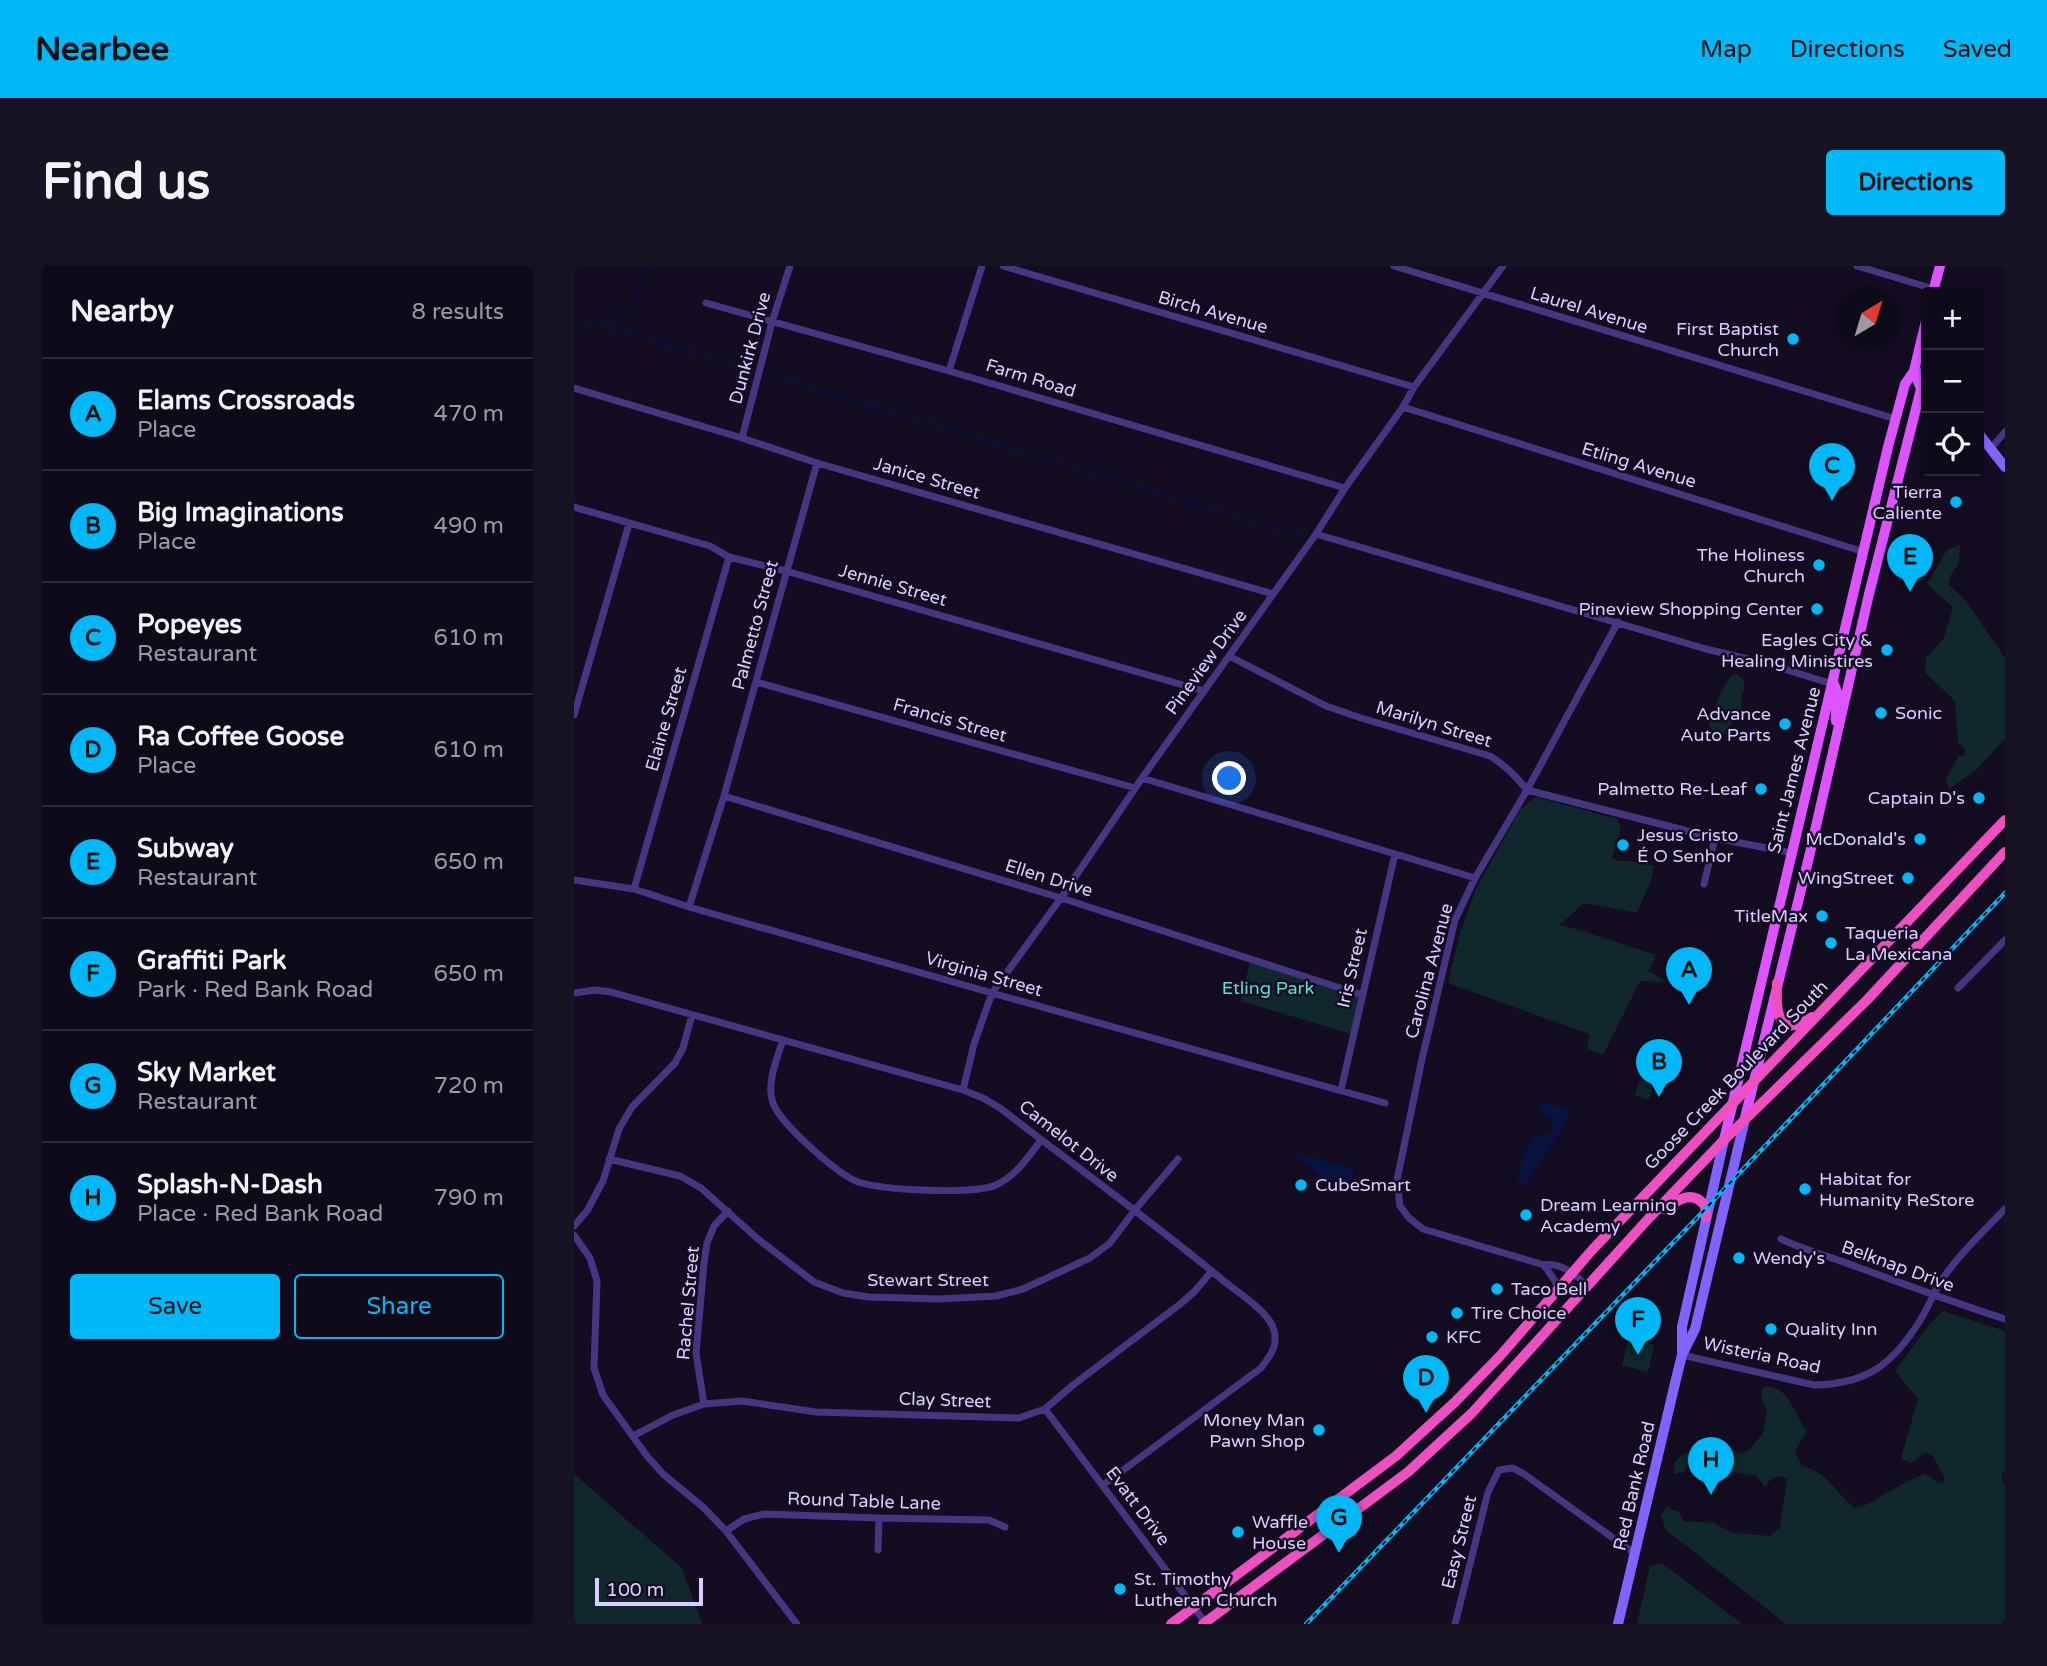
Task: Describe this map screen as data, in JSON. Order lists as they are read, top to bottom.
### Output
{
  "streets": {
    "highway": ["Goose Creek Boulevard South"],
    "main road": ["Saint James Avenue", "Red Bank Road"],
    "street": [
      "Laurel Avenue",
      "Birch Avenue",
      "Dunkirk Drive",
      "Farm Road",
      "Etling Avenue",
      "Janice Street",
      "Jennie Street",
      "Palmetto Street",
      "Pineview Drive",
      "Elaine Street",
      "Francis Street",
      "Marilyn Street",
      "Ellen Drive",
      "Iris Street",
      "Carolina Avenue",
      "Virginia Street",
      "Camelot Drive",
      "Belknap Drive",
      "Stewart Street",
      "Rachel Street",
      "Wisteria Road",
      "Clay Street",
      "Round Table Lane",
      "Evatt Drive",
      "Easy Street"
    ]
  },
  "crossings": [
    ["Laurel Avenue", "Pineview Drive"],
    ["Laurel Avenue", "Saint James Avenue"],
    ["Birch Avenue", "Pineview Drive"],
    ["Dunkirk Drive", "Farm Road"],
    ["Dunkirk Drive", "Janice Street"],
    ["Farm Road", "Pineview Drive"],
    ["Etling Avenue", "Pineview Drive"],
    ["Etling Avenue", "Saint James Avenue"],
    ["Janice Street", "Palmetto Street"],
    ["Janice Street", "Pineview Drive"],
    ["Jennie Street", "Palmetto Street"],
    ["Jennie Street", "Pineview Drive"],
    ["Jennie Street", "Elaine Street"],
    ["Palmetto Street", "Francis Street"],
    ["Palmetto Street", "Ellen Drive"],
    ["Palmetto Street", "Virginia Street"],
    ["Pineview Drive", "Francis Street"],
    ["Pineview Drive", "Marilyn Street"],
    ["Pineview Drive", "Ellen Drive"],
    ["Pineview Drive", "Virginia Street"],
    ["Pineview Drive", "Camelot Drive"],
    ["Elaine Street", "Virginia Street"],
    ["Marilyn Street", "Carolina Avenue"],
    ["Saint James Avenue", "Goose Creek Boulevard South"],
    ["Saint James Avenue", "Red Bank Road"],
    ["Ellen Drive", "Iris Street"],
    ["Iris Street", "Virginia Street"],
    ["Carolina Avenue", "Goose Creek Boulevard South"],
    ["Goose Creek Boulevard South", "Evatt Drive"],
    ["Camelot Drive", "Stewart Street"],
    ["Camelot Drive", "Clay Street"],
    ["Camelot Drive", "Evatt Drive"],
    ["Belknap Drive", "Wisteria Road"],
    ["Stewart Street", "Rachel Street"],
    ["Rachel Street", "Clay Street"],
    ["Wisteria Road", "Red Bank Road"],
    ["Clay Street", "Evatt Drive"],
    ["Red Bank Road", "Easy Street"]
  ],
  "parks": ["Etling Park"],
  "places": [
    "First Baptist Church",
    "Tierra Caliente",
    "The Holiness Church",
    "Pineview Shopping Center",
    "Eagles City & Healing Ministires",
    "Sonic",
    "Advance Auto Parts",
    "Palmetto Re-Leaf",
    "Captain D's",
    "McDonald's",
    "Jesus Cristo É O Senhor",
    "WingStreet",
    "TitleMax",
    "Taqueria La Mexicana",
    "CubeSmart",
    "Habitat for Humanity ReStore",
    "Dream Learning Academy",
    "Wendy's",
    "Taco Bell",
    "Tire Choice",
    "Quality Inn",
    "KFC",
    "Money Man Pawn Shop",
    "Waffle House",
    "St. Timothy Lutheran Church"
  ],
  "scale_bar": "100 m",
  "north": "top right",
  "page": {
    "header": "Nearbee",
    "nav": ["Map", "Directions", "Saved"],
    "buttons": [
      "Directions",
      ["Save", "Share"]
    ],
    "title": "Find us",
    "heading": ["Nearby", "8 results"],
    "map_buttons": ["+", "−"],
    "list": [
      {
        "mark": "A",
        "name": "Elams Crossroads",
        "note": "Place",
        "value": "470 m"
      },
      {
        "mark": "B",
        "name": "Big Imaginations",
        "note": "Place",
        "value": "490 m"
      },
      {
        "mark": "C",
        "name": "Popeyes",
        "note": "Restaurant",
        "value": "610 m"
      },
      {
        "mark": "D",
        "name": "Ra Coffee Goose",
        "note": "Place",
        "value": "610 m"
      },
      {
        "mark": "E",
        "name": "Subway",
        "note": "Restaurant",
        "value": "650 m"
      },
      {
        "mark": "F",
        "name": "Graffiti Park",
        "note": "Park · Red Bank Road",
        "value": "650 m"
      },
      {
        "mark": "G",
        "name": "Sky Market",
        "note": "Restaurant",
        "value": "720 m"
      },
      {
        "mark": "H",
        "name": "Splash-N-Dash",
        "note": "Place · Red Bank Road",
        "value": "790 m"
      }
    ],
    "pins": [
      "C",
      "E",
      "A",
      "B",
      "F",
      "D",
      "H",
      "G"
    ],
    "scale": "100 m"
  }
}
